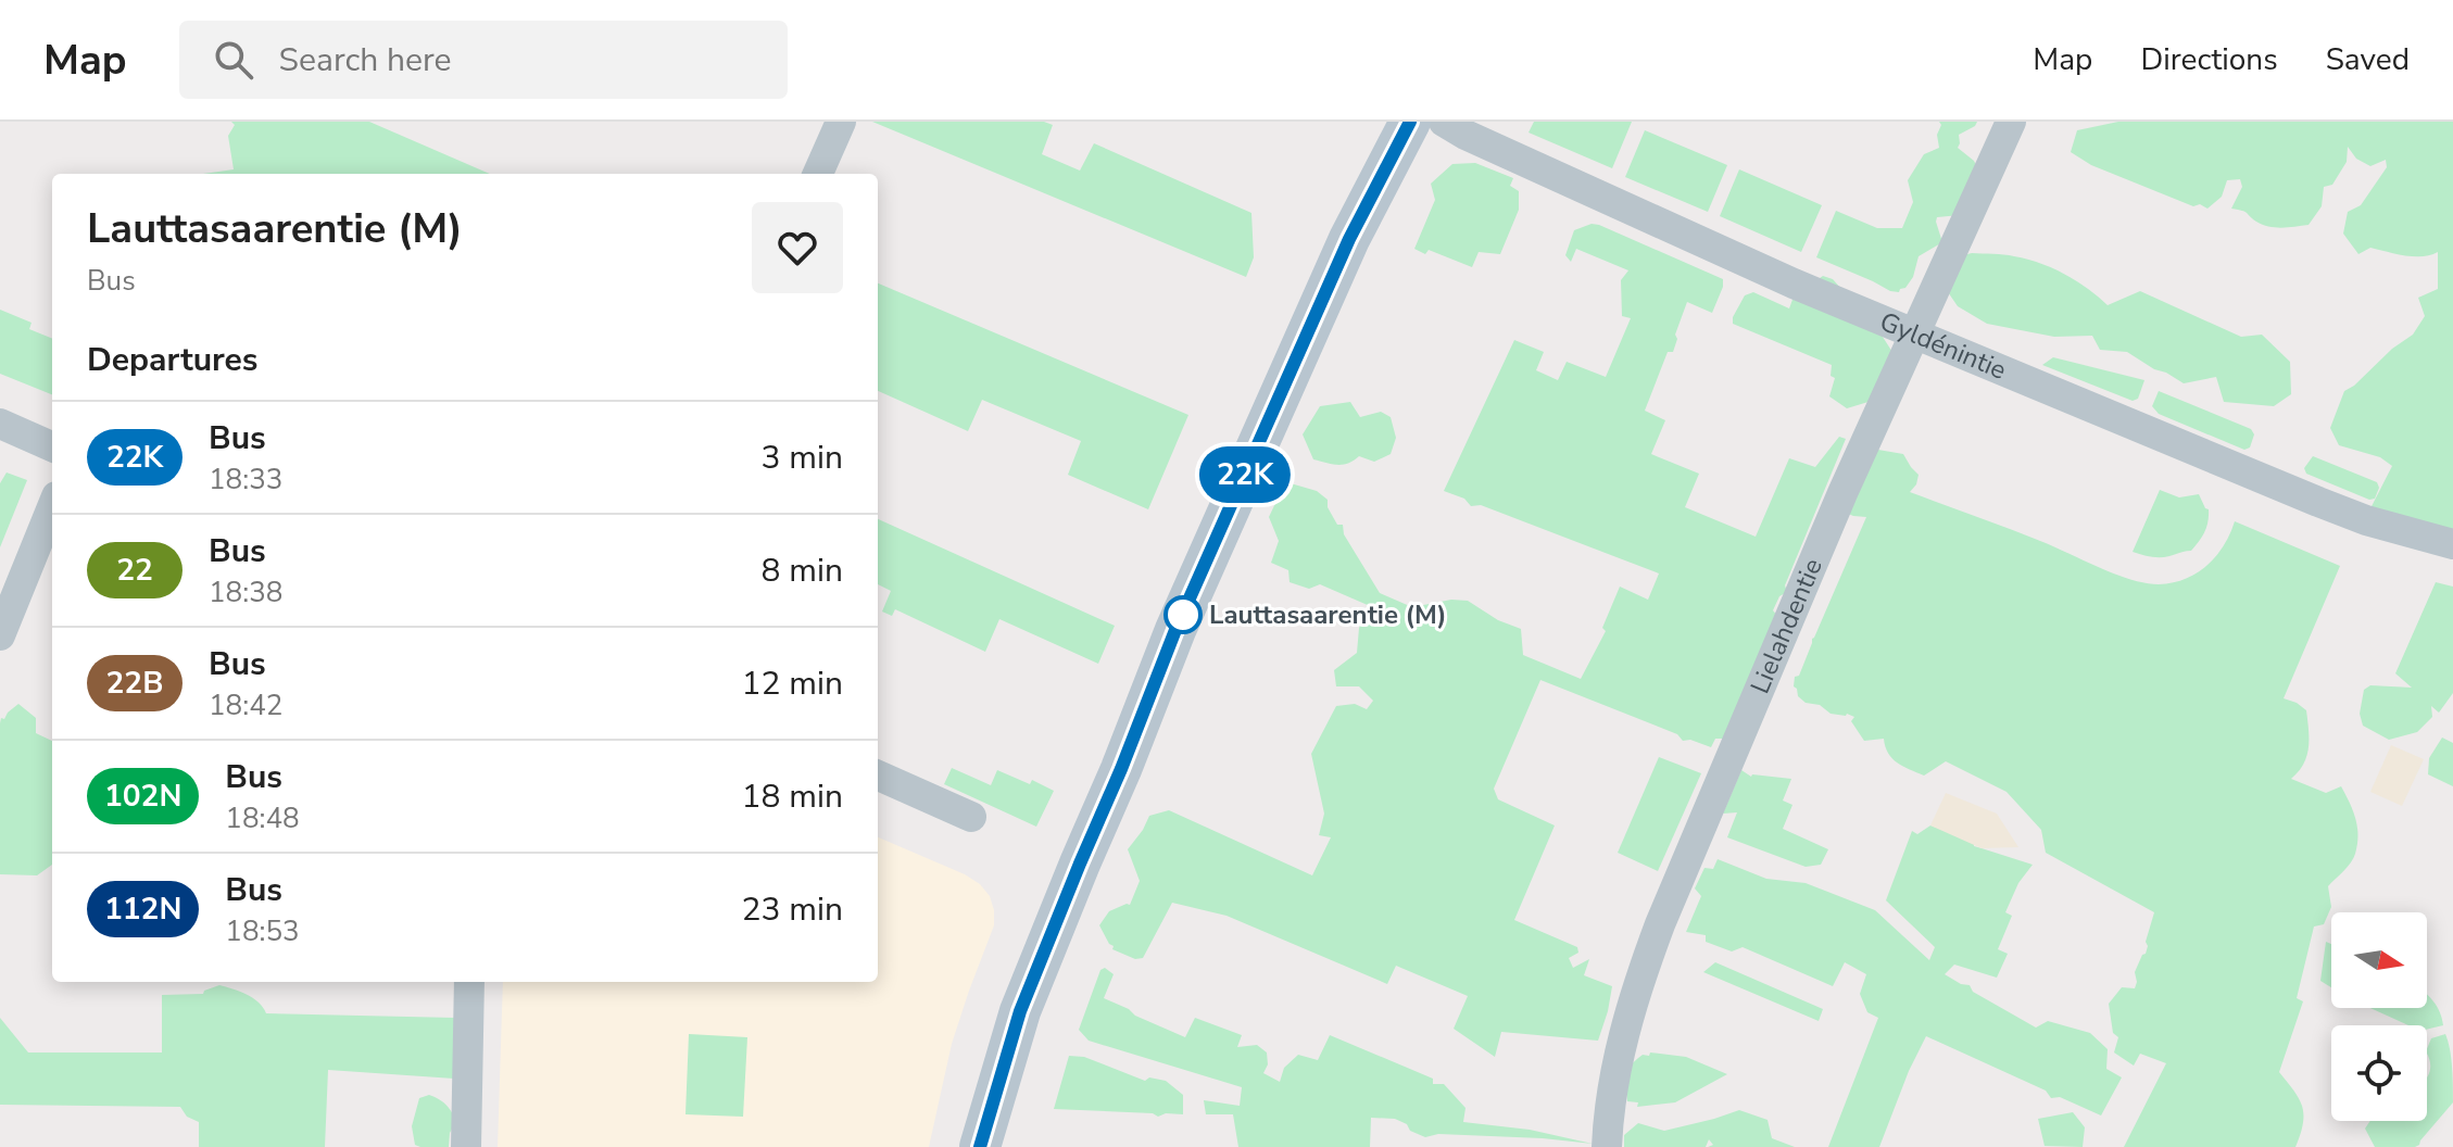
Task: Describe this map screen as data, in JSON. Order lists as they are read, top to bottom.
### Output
{
  "streets": {
    "street": ["Gyldénintie", "Lielahdentie"]
  },
  "crossings": [
    ["Gyldénintie", "Lielahdentie"]
  ],
  "places": ["Lauttasaarentie (M)"],
  "lines": ["bus line 22K"],
  "north": "right",
  "page": {
    "header": "Map",
    "search": "Search here",
    "nav": ["Map", "Directions", "Saved"],
    "on_map": "22K",
    "heading": [
      ["Lauttasaarentie (M)", "Bus"],
      "Departures"
    ],
    "list": [
      {
        "mark": "22K",
        "name": "Bus",
        "note": "18:33",
        "value": "3 min"
      },
      {
        "mark": "22",
        "name": "Bus",
        "note": "18:38",
        "value": "8 min"
      },
      {
        "mark": "22B",
        "name": "Bus",
        "note": "18:42",
        "value": "12 min"
      },
      {
        "mark": "102N",
        "name": "Bus",
        "note": "18:48",
        "value": "18 min"
      },
      {
        "mark": "112N",
        "name": "Bus",
        "note": "18:53",
        "value": "23 min"
      }
    ]
  }
}
